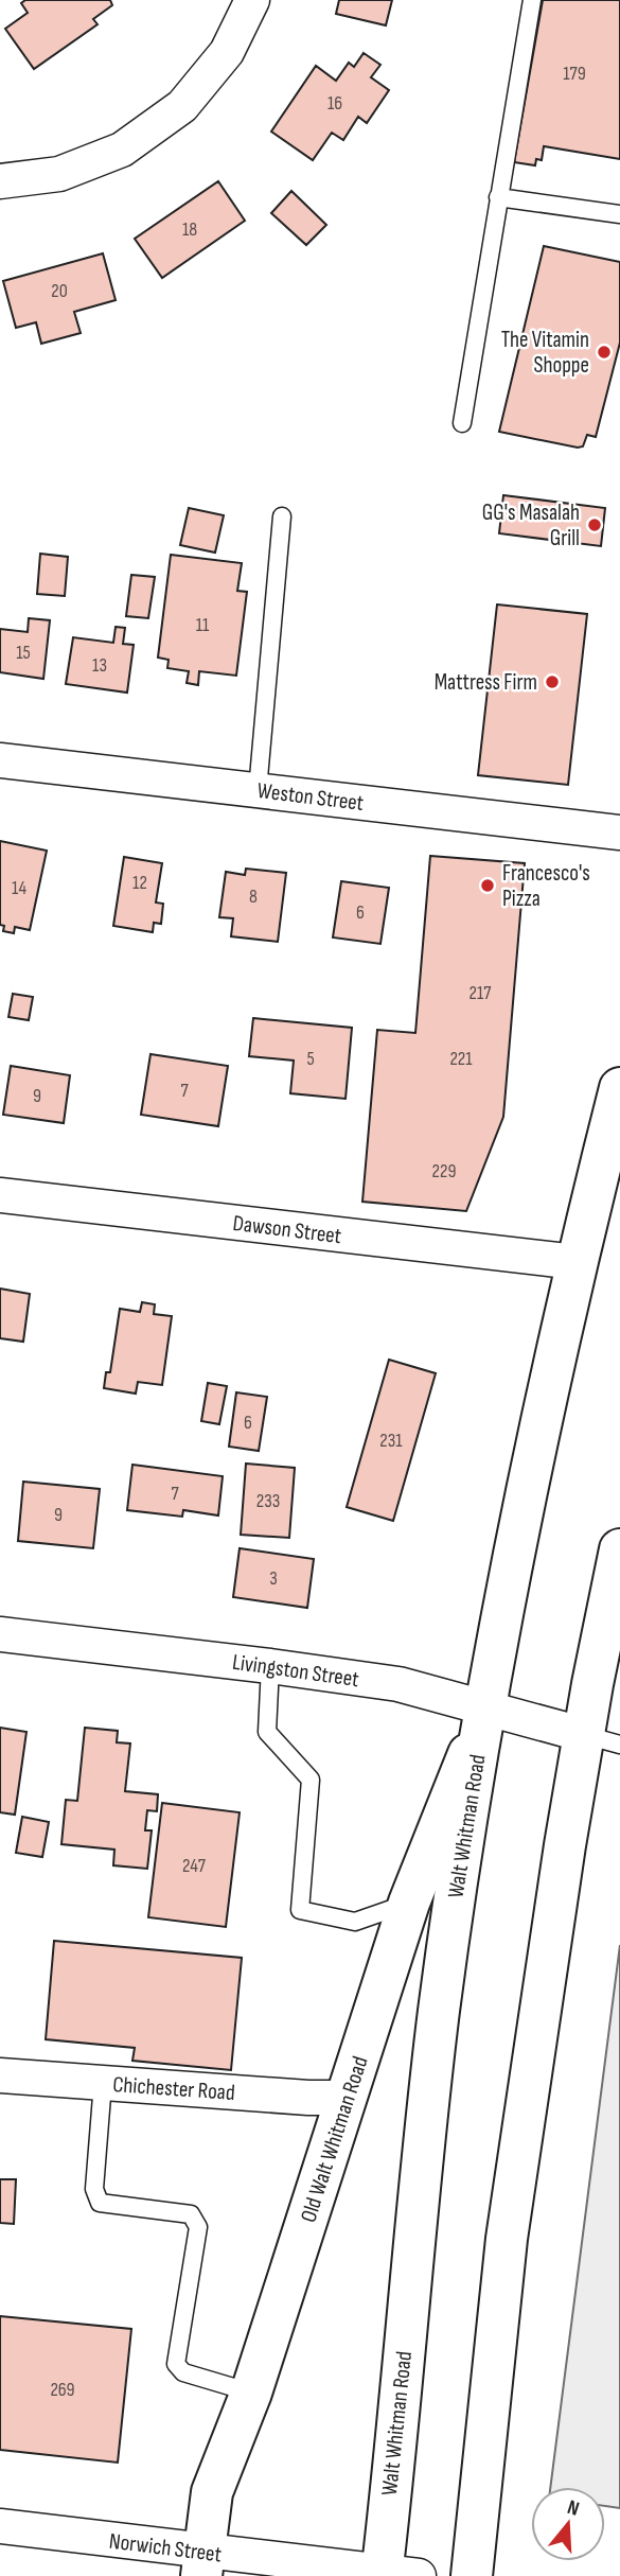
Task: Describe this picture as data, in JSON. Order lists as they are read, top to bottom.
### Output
{
  "streets": {
    "main road": ["Walt Whitman Road", "Old Walt Whitman Road"],
    "street": [
      "Weston Street",
      "Dawson Street",
      "Livingston Street",
      "Chichester Road",
      "Norwich Street"
    ]
  },
  "crossings": [
    ["Dawson Street", "Walt Whitman Road"],
    ["Livingston Street", "Walt Whitman Road"],
    ["Livingston Street", "Old Walt Whitman Road"],
    ["Walt Whitman Road", "Old Walt Whitman Road"],
    ["Walt Whitman Road", "Norwich Street"],
    ["Chichester Road", "Old Walt Whitman Road"],
    ["Old Walt Whitman Road", "Norwich Street"]
  ],
  "places": [
    "The Vitamin Shoppe",
    "GG's Masalah Grill",
    "Mattress Firm",
    "Francesco's Pizza"
  ],
  "house_numbers": [
    "179",
    "16",
    "18",
    "20",
    "11",
    "15",
    "13",
    "12",
    "14",
    "8",
    "6",
    "217",
    "5",
    "221",
    "7",
    "9",
    "229",
    "6",
    "231",
    "7",
    "233",
    "9",
    "3",
    "247",
    "269"
  ],
  "north": "top"
}
